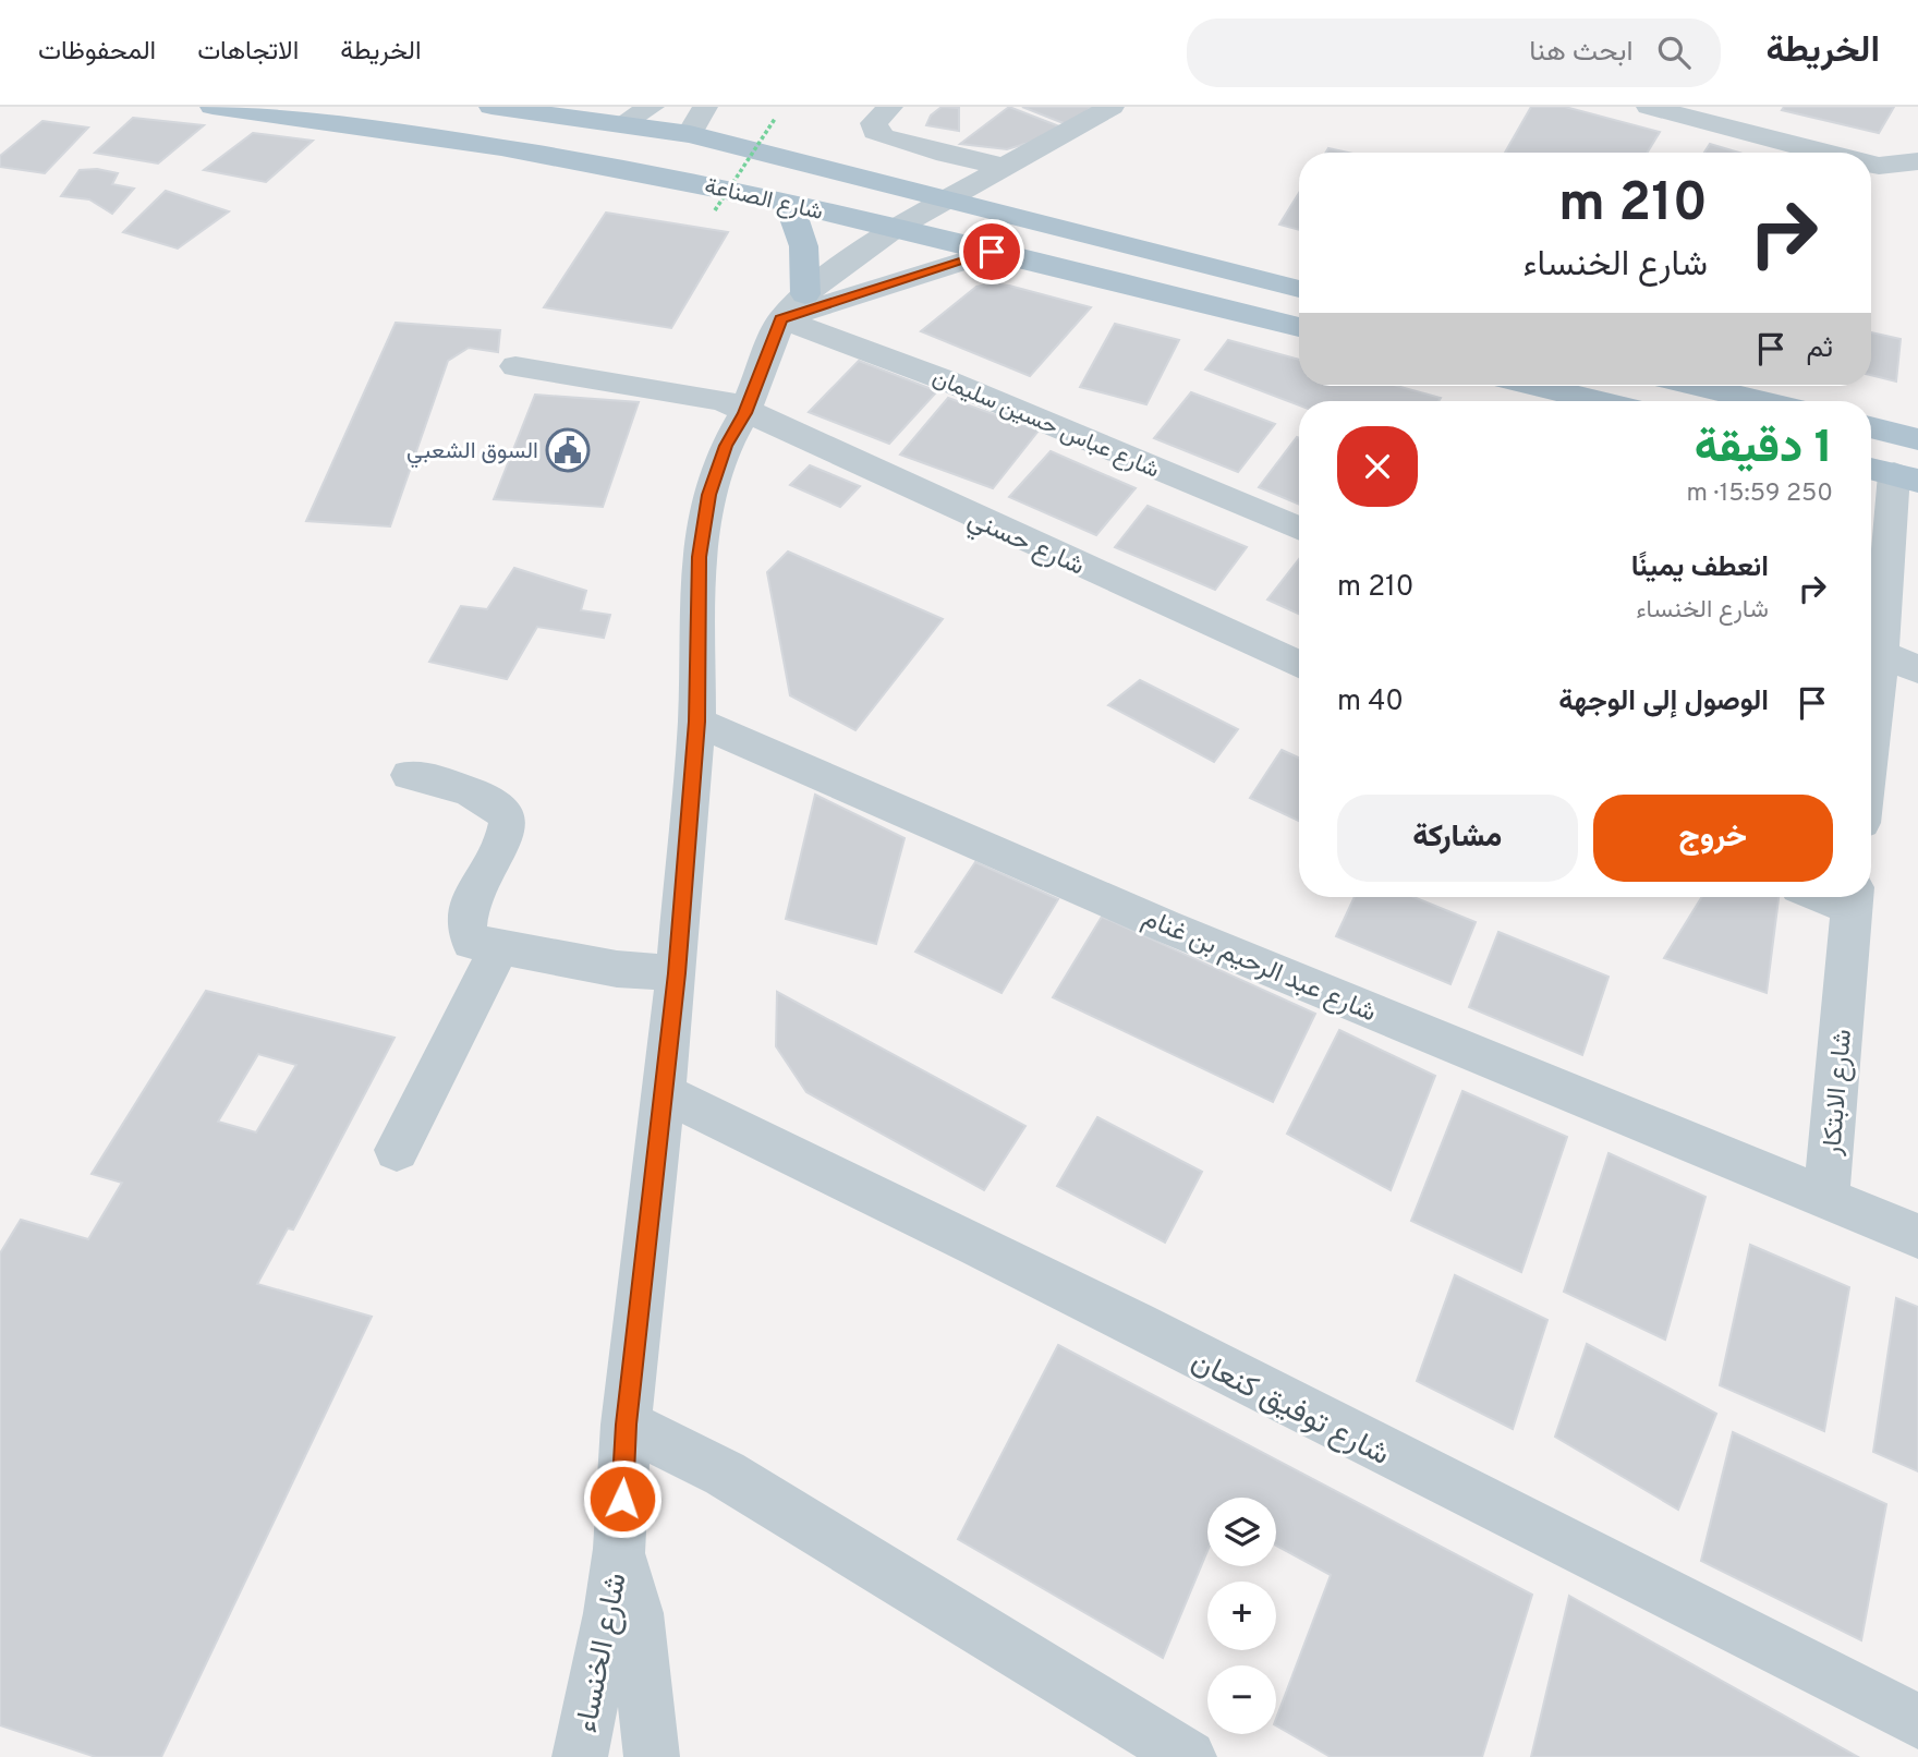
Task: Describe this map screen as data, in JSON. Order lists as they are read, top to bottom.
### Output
{
  "streets": {
    "main road": ["شارع الصناعة"],
    "street": [
      "شارع عباس حسين سليمان",
      "شارع حسني",
      "شارع عبد الرحيم بن غنام",
      "شارع الابتكار",
      "شارع توفيق كنعان",
      "شارع الخنساء"
    ]
  },
  "crossings": [
    ["شارع عباس حسين سليمان", "شارع الخنساء"],
    ["شارع حسني", "شارع الخنساء"],
    ["شارع عبد الرحيم بن غنام", "شارع الابتكار"],
    ["شارع عبد الرحيم بن غنام", "شارع الخنساء"],
    ["شارع توفيق كنعان", "شارع الخنساء"]
  ],
  "places": {
    "public building": ["السوق الشعبي"]
  },
  "page": {
    "header": "الخريطة",
    "search": "ابحث هنا",
    "nav": ["الخريطة", "الاتجاهات", "المحفوظات"],
    "turn": ["210 m", "شارع الخنساء"],
    "then": "ثم",
    "heading": ["1 دقيقة", "250 m · 15:59"],
    "list": [
      {
        "name": "انعطف يمينًا",
        "note": "شارع الخنساء",
        "value": "210 m"
      },
      {
        "name": "الوصول إلى الوجهة",
        "value": "40 m"
      }
    ],
    "buttons": ["خروج", "مشاركة"],
    "map_buttons": ["+", "−"]
  }
}
